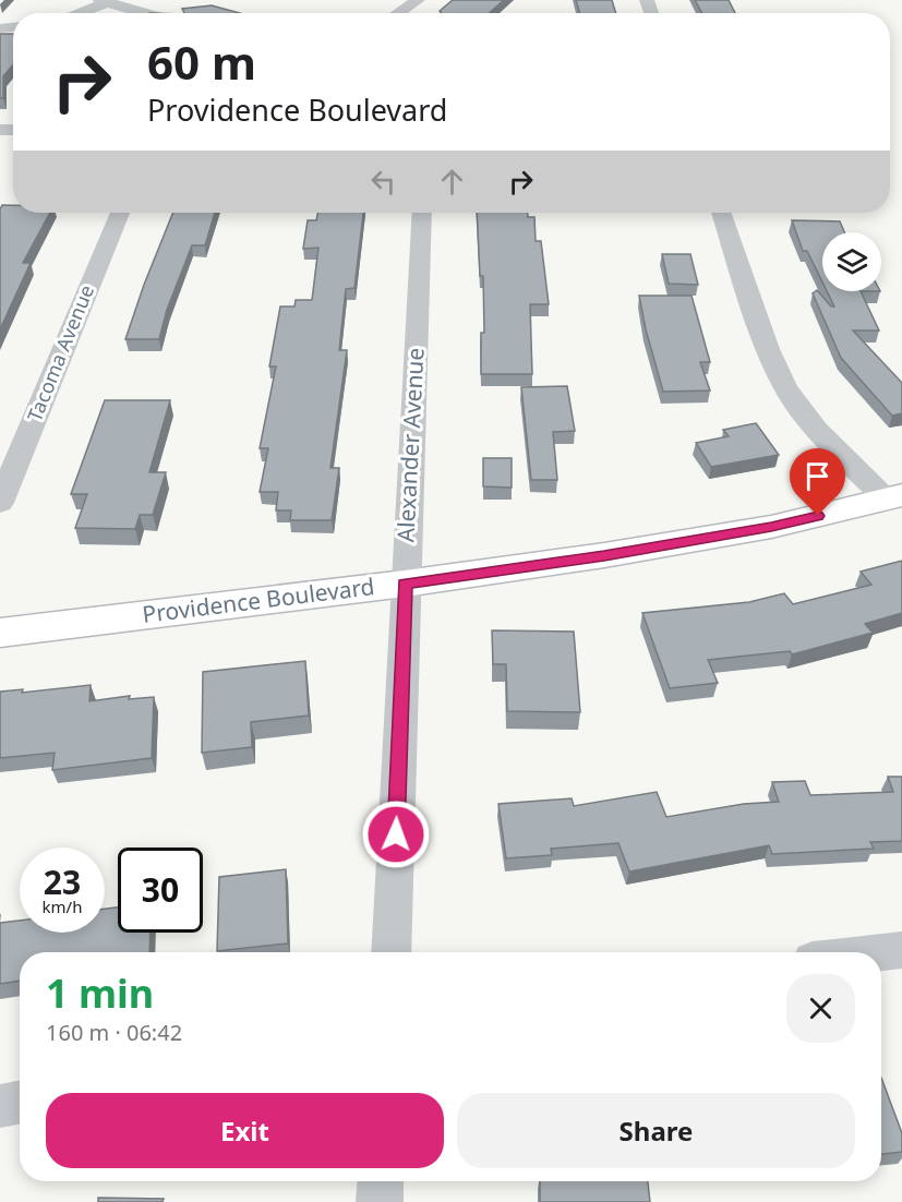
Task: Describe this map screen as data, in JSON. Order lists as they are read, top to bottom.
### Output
{
  "streets": {
    "main road": ["Providence Boulevard"],
    "street": ["Tacoma Avenue", "Alexander Avenue"]
  },
  "crossings": [
    ["Alexander Avenue", "Providence Boulevard"]
  ],
  "page": {
    "turn": ["60 m", "Providence Boulevard"],
    "speed": "23 km/h",
    "limit": "30",
    "heading": ["1 min", "160 m · 06:42"],
    "buttons": ["Exit", "Share"]
  }
}
